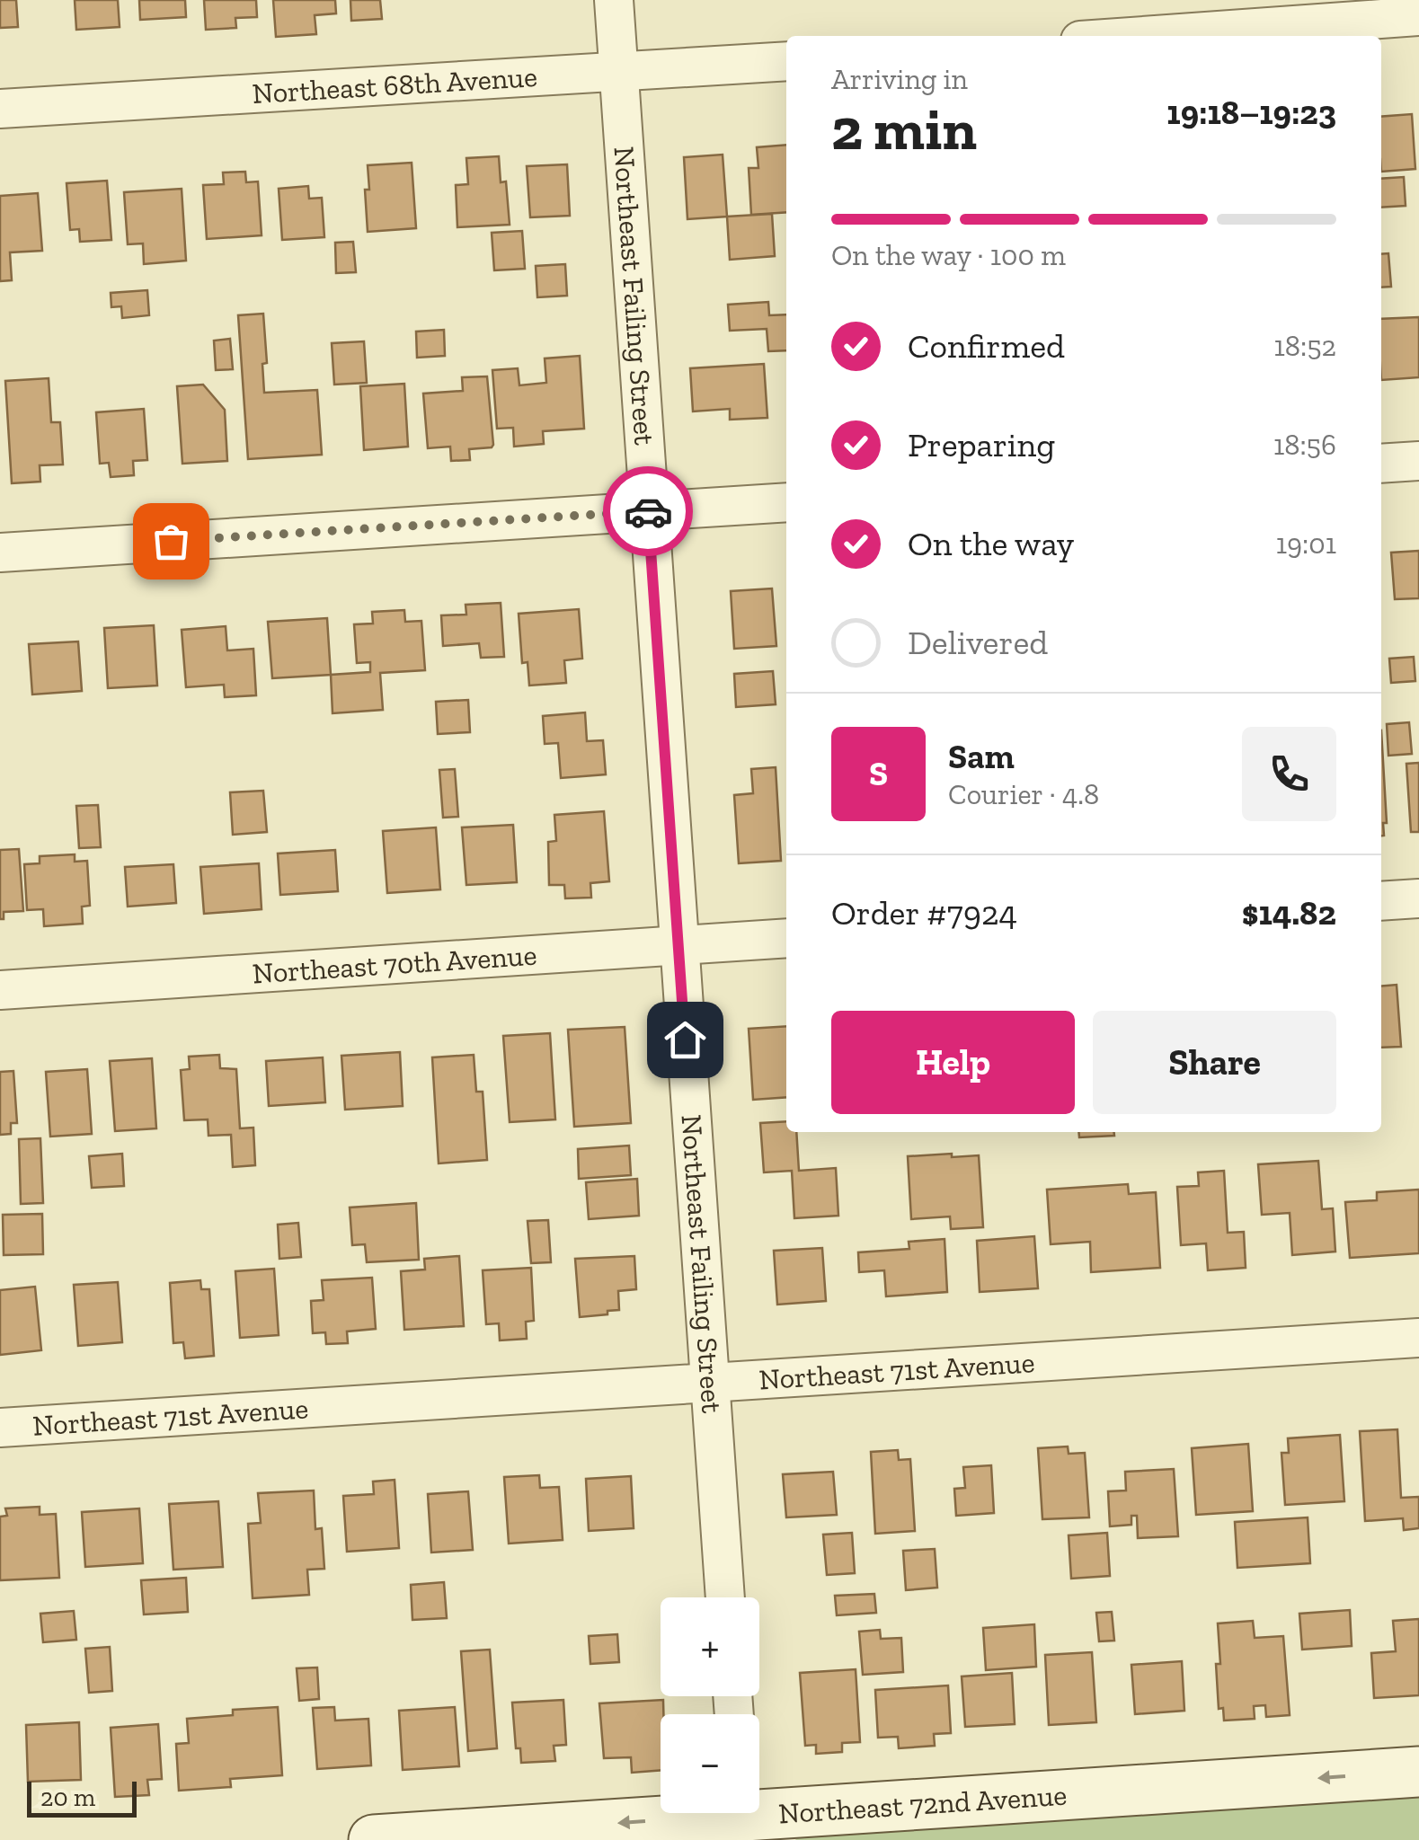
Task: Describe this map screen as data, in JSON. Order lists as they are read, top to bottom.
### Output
{
  "streets": {
    "street": [
      "Northeast 68th Avenue",
      "Northeast Failing Street",
      "Northeast 70th Avenue",
      "Northeast 71st Avenue",
      "Northeast 72nd Avenue"
    ]
  },
  "crossings": [
    ["Northeast 68th Avenue", "Northeast Failing Street"],
    ["Northeast Failing Street", "Northeast 70th Avenue"],
    ["Northeast Failing Street", "Northeast 71st Avenue"]
  ],
  "one_way": ["Northeast 72nd Avenue"],
  "scale_bar": "20 m",
  "page": {
    "heading": ["2 min", "Arriving in", "19:18–19:23"],
    "panel": [
      "Sam",
      "Courier · 4.8",
      "Order #7924",
      "$14.82"
    ],
    "bar": "On the way · 100 m",
    "list": [
      ["Confirmed", "18:52"],
      ["Preparing", "18:56"],
      ["On the way", "19:01"],
      "Delivered"
    ],
    "round": "S",
    "buttons": ["Help", "Share"],
    "map_buttons": ["+", "−"],
    "scale": "20 m"
  }
}
